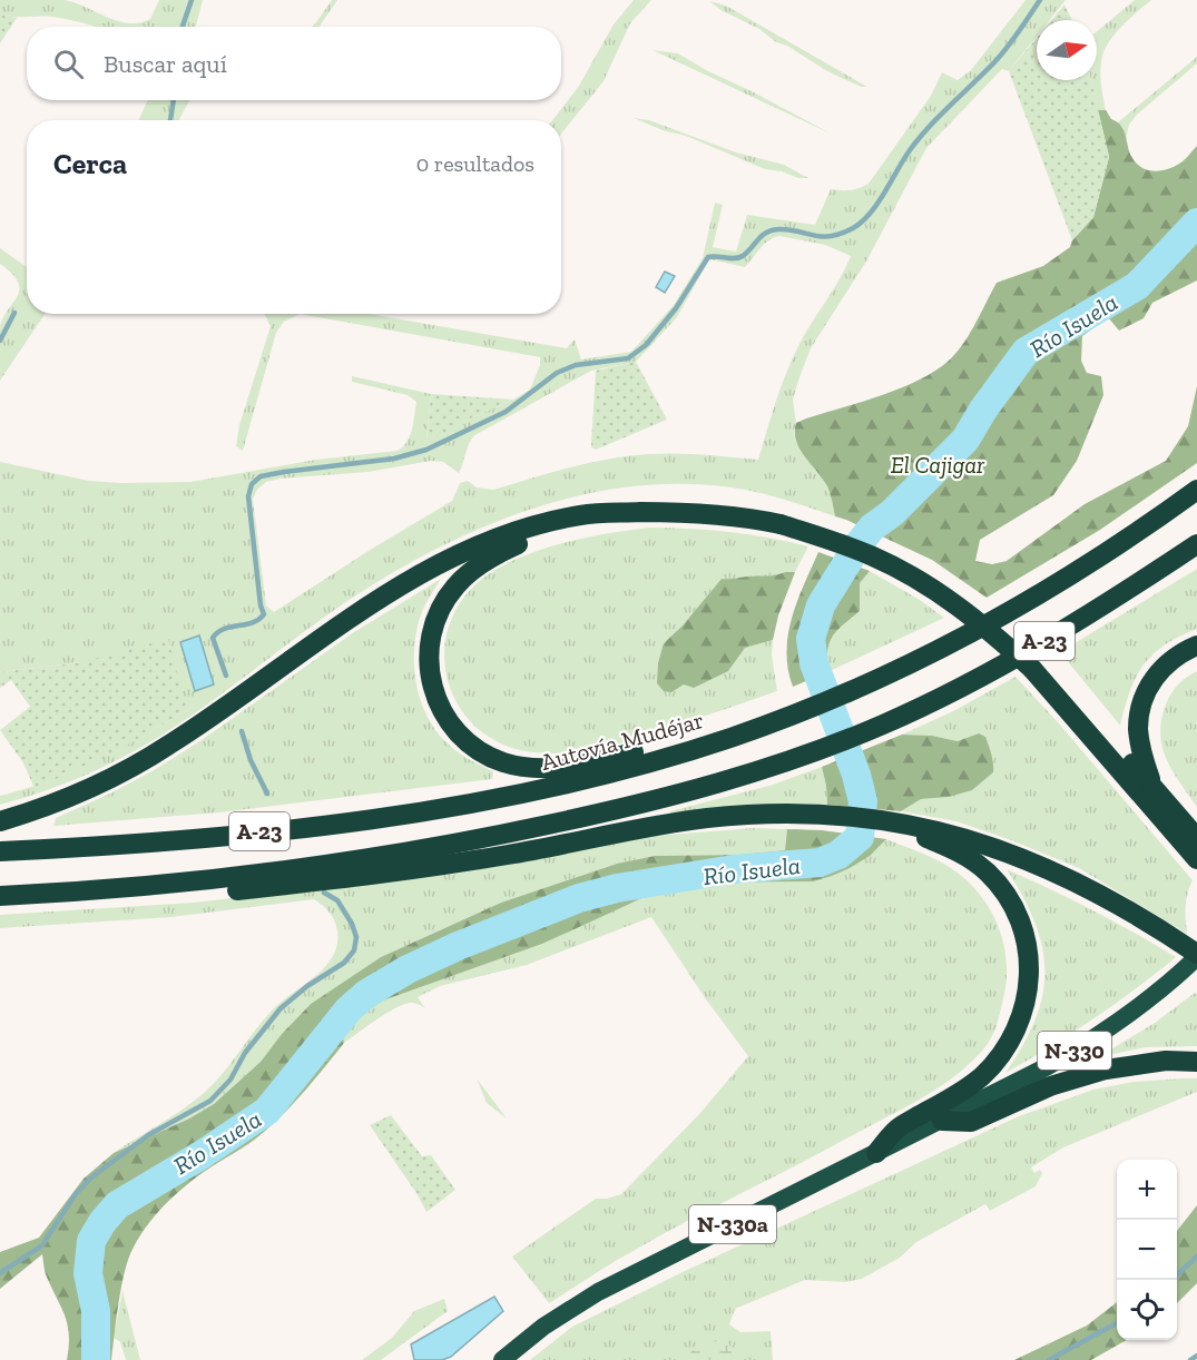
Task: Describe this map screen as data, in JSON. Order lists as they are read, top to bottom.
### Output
{
  "streets": {
    "highway": [
      "A-23",
      "Autovía Mudéjar",
      "N-330",
      "N-330a"
    ]
  },
  "crossings": [
    ["N-330", "N-330a"]
  ],
  "water": ["Río Isuela"],
  "parks": ["El Cajigar"],
  "north": "right",
  "page": {
    "search": "Buscar aquí",
    "heading": ["Cerca", "0 resultados"],
    "map_buttons": ["+", "−"]
  }
}
